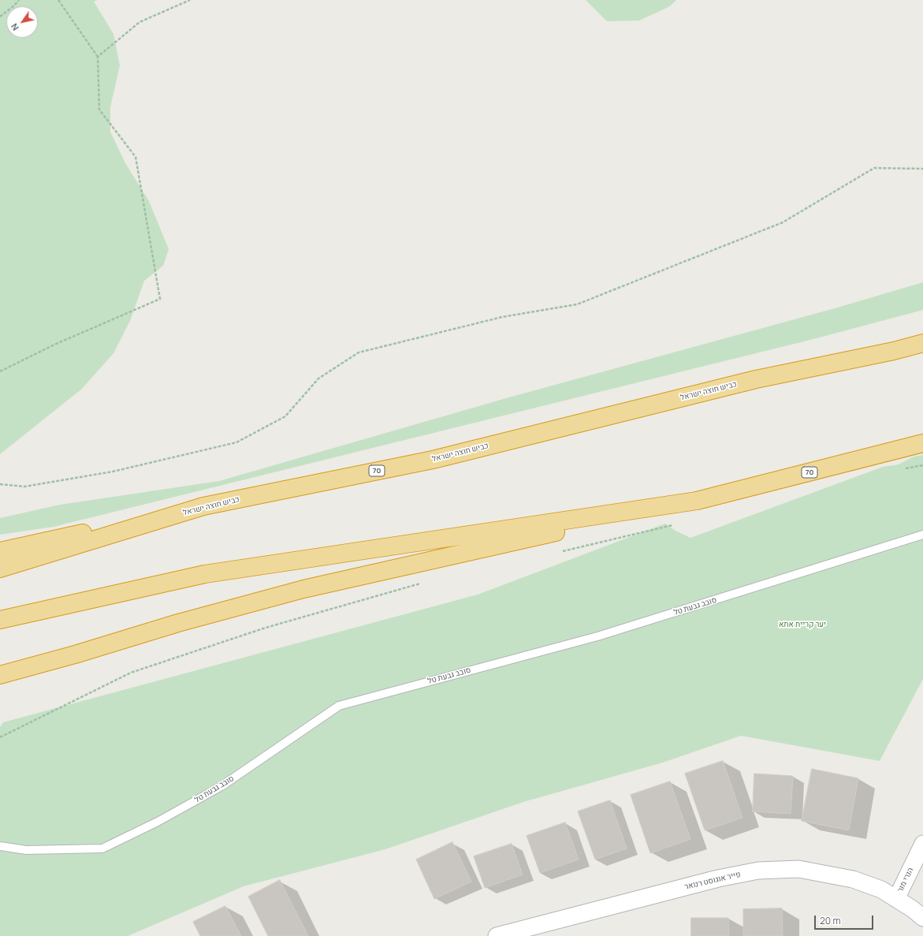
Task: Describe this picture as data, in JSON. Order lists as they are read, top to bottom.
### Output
{
  "streets": {
    "highway": ["כביש חוצה ישראל", "70"],
    "street": ["הנרי מור", "פייר אוגוסט רנואר"],
    "lane": ["סובב גבעת טל"]
  },
  "crossings": [
    ["הנרי מור", "פייר אוגוסט רנואר"]
  ],
  "parks": ["יער קריית אתא"],
  "scale_bar": "20 m",
  "north": "bottom left"
}
